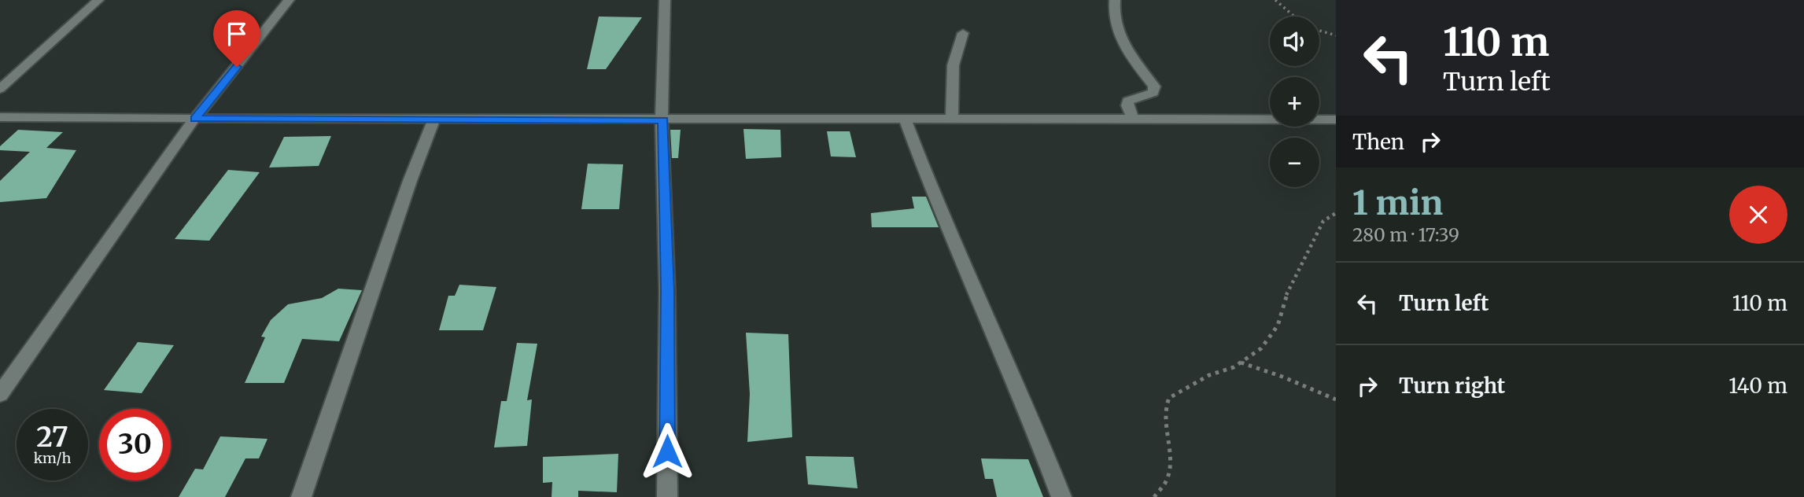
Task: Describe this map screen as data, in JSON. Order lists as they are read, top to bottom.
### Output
{
  "page": {
    "turn": ["110 m", "Turn left"],
    "map_buttons": ["+", "−"],
    "then": "Then",
    "heading": ["1 min", "280 m · 17:39"],
    "list": [
      {
        "name": "Turn left",
        "value": "110 m"
      },
      {
        "name": "Turn right",
        "value": "140 m"
      }
    ],
    "speed": "27 km/h",
    "limit": "30"
  }
}
